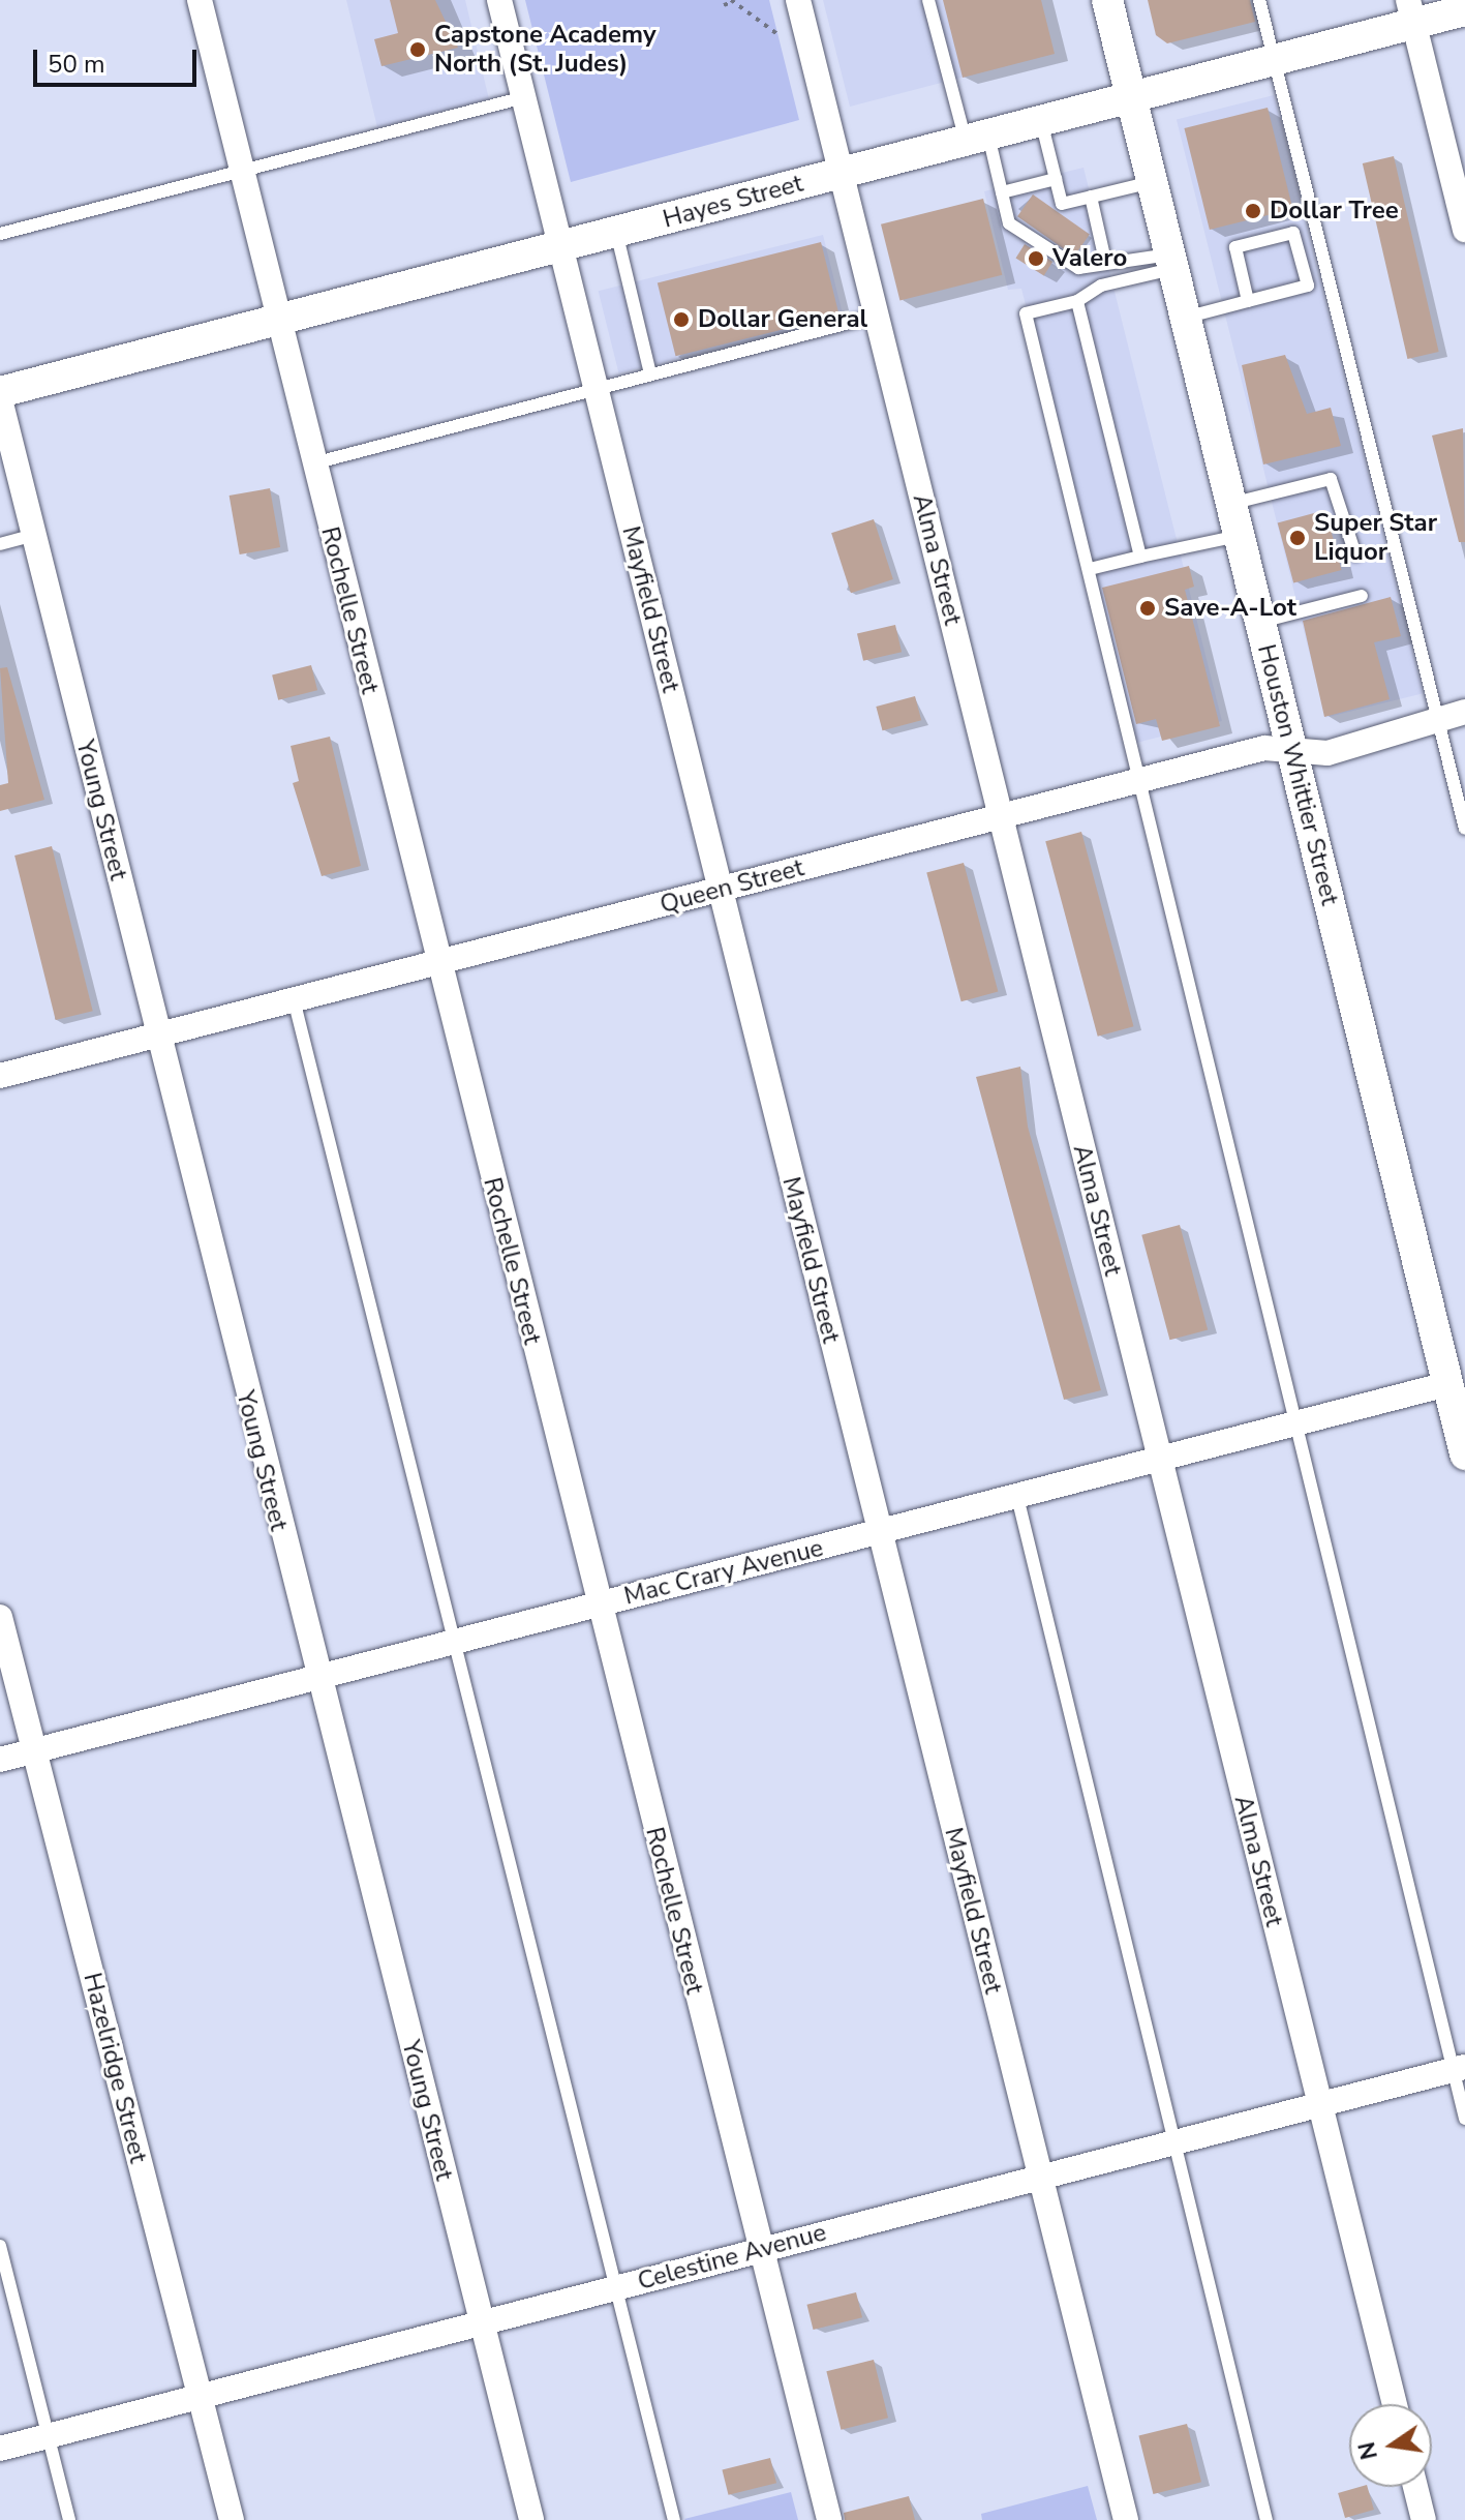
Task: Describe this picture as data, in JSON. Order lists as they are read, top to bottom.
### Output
{
  "streets": {
    "street": [
      "Hayes Street",
      "Alma Street",
      "Mayfield Street",
      "Rochelle Street",
      "Houston Whittier Street",
      "Young Street",
      "Queen Street",
      "Mac Crary Avenue",
      "Hazelridge Street",
      "Celestine Avenue"
    ]
  },
  "crossings": [
    ["Hayes Street", "Alma Street"],
    ["Hayes Street", "Mayfield Street"],
    ["Hayes Street", "Rochelle Street"],
    ["Hayes Street", "Houston Whittier Street"],
    ["Alma Street", "Queen Street"],
    ["Alma Street", "Mac Crary Avenue"],
    ["Alma Street", "Celestine Avenue"],
    ["Mayfield Street", "Queen Street"],
    ["Mayfield Street", "Mac Crary Avenue"],
    ["Mayfield Street", "Celestine Avenue"],
    ["Rochelle Street", "Queen Street"],
    ["Rochelle Street", "Mac Crary Avenue"],
    ["Rochelle Street", "Celestine Avenue"],
    ["Houston Whittier Street", "Queen Street"],
    ["Houston Whittier Street", "Mac Crary Avenue"],
    ["Young Street", "Queen Street"],
    ["Young Street", "Mac Crary Avenue"],
    ["Young Street", "Celestine Avenue"],
    ["Mac Crary Avenue", "Hazelridge Street"],
    ["Hazelridge Street", "Celestine Avenue"]
  ],
  "places": [
    "Capstone Academy North (St. Judes)",
    "Dollar Tree",
    "Valero",
    "Dollar General",
    "Super Star Liquor",
    "Save-A-Lot"
  ],
  "scale_bar": "50 m",
  "north": "left"
}
